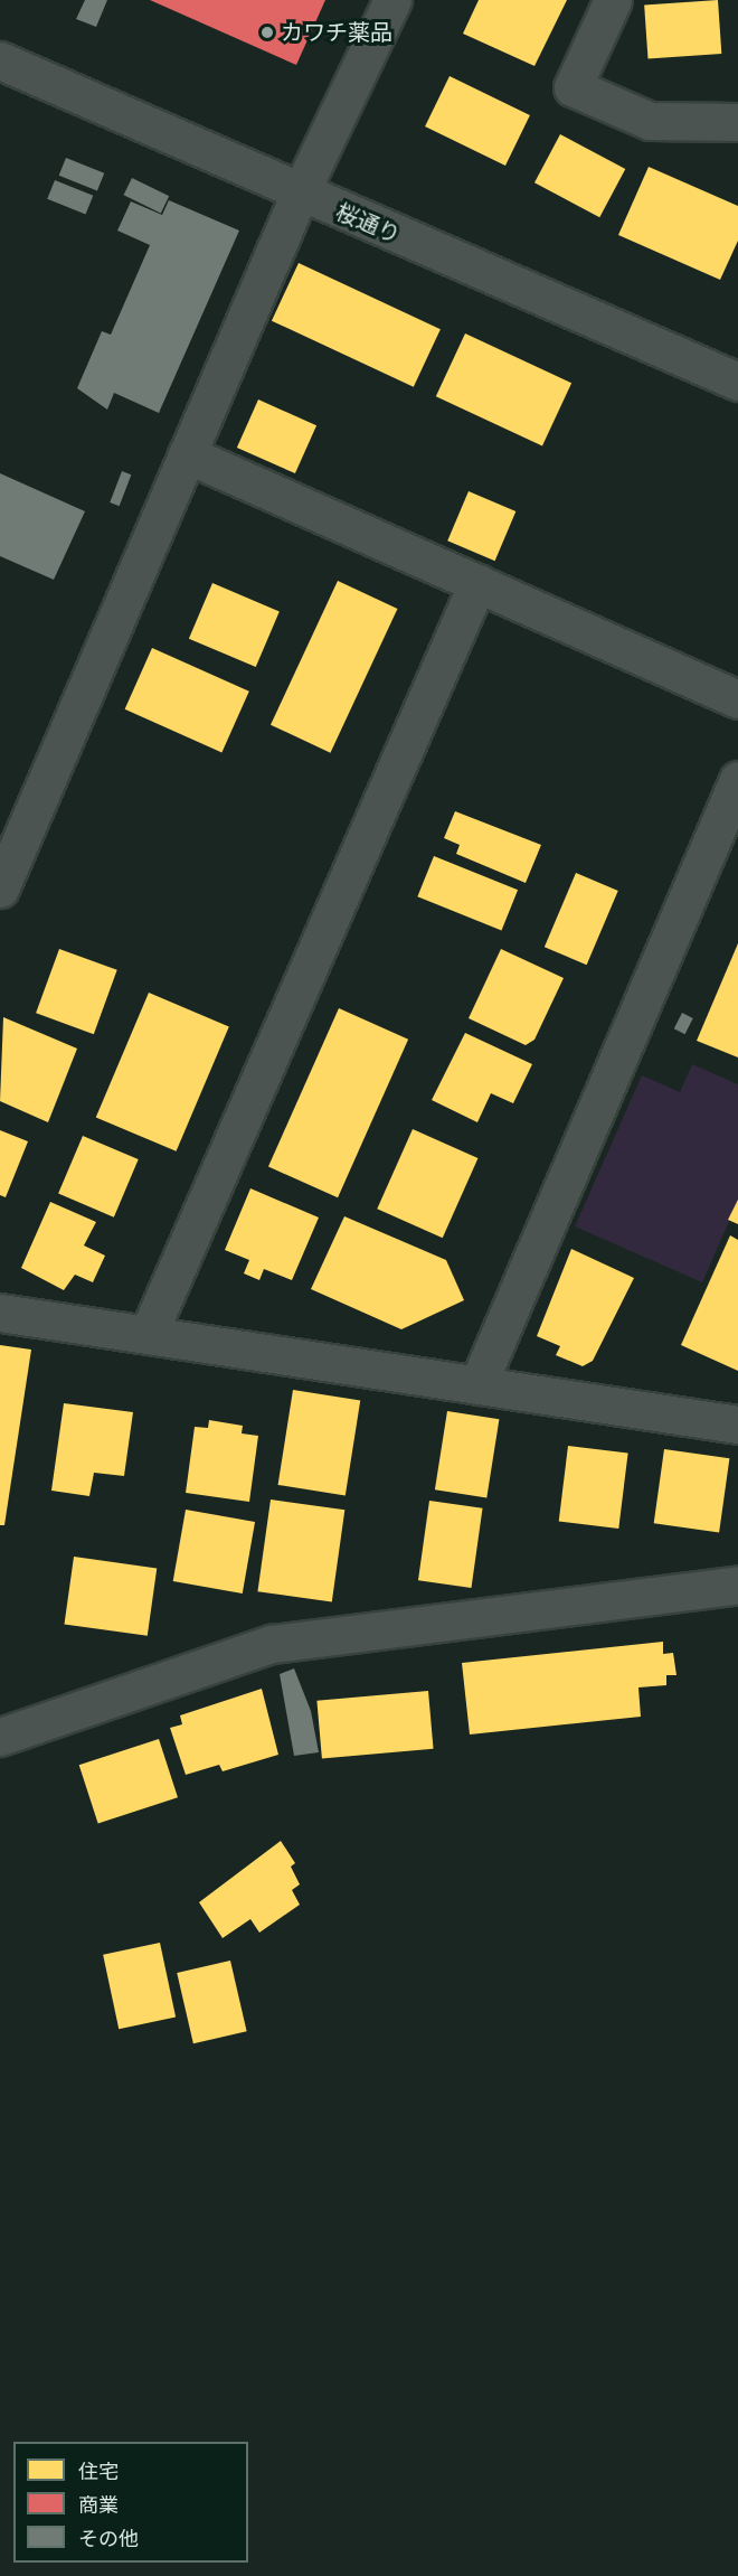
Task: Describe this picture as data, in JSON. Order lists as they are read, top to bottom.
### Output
{
  "streets": {
    "street": ["桜通り"]
  },
  "places": ["カワチ薬品"],
  "legend": ["住宅", "商業", "その他"]
}
